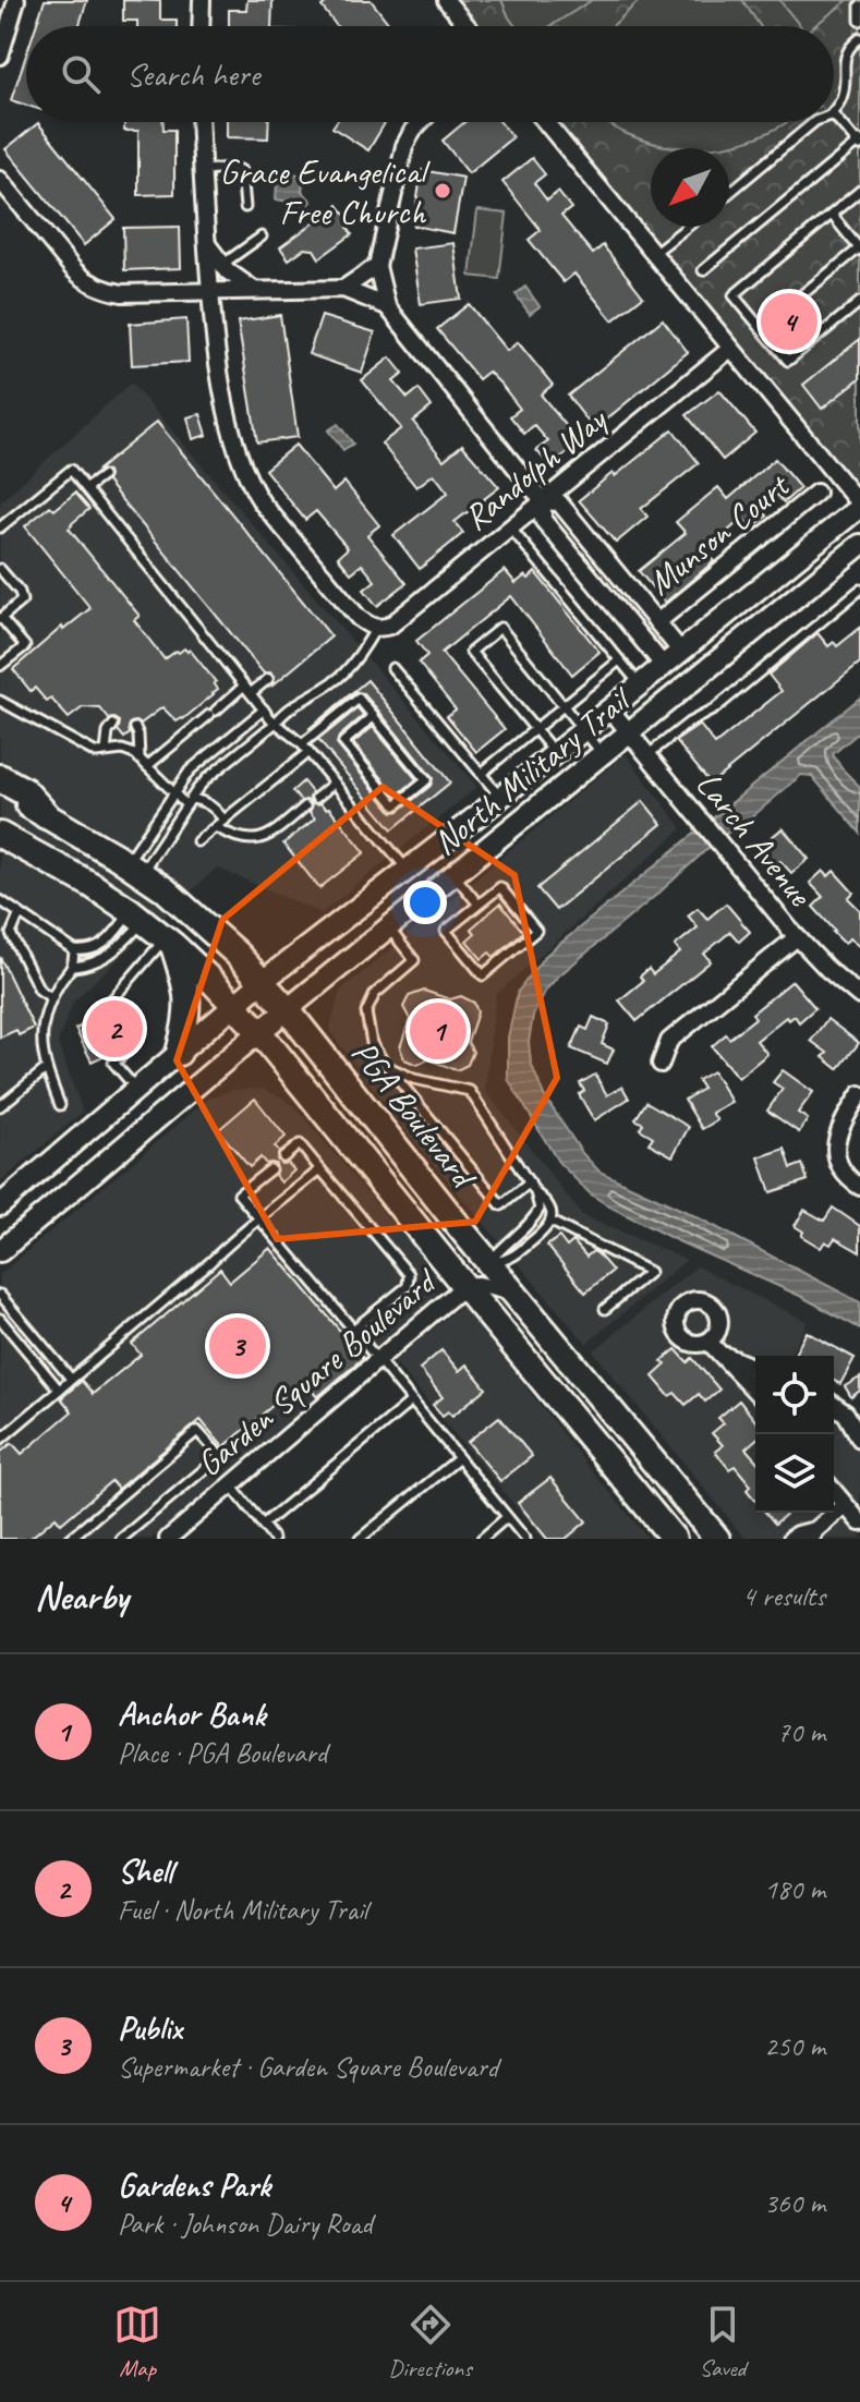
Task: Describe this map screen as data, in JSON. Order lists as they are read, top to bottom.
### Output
{
  "streets": {
    "main road": ["North Military Trail", "PGA Boulevard"],
    "street": [
      "Randolph Way",
      "Munson Court",
      "Larch Avenue",
      "Garden Square Boulevard"
    ]
  },
  "crossings": [
    ["North Military Trail", "Larch Avenue"],
    ["North Military Trail", "PGA Boulevard"],
    ["PGA Boulevard", "Garden Square Boulevard"]
  ],
  "places": ["Grace Evangelical Free Church"],
  "north": "bottom left",
  "page": {
    "search": "Search here",
    "pins": [
      "4",
      "2",
      "1",
      "3"
    ],
    "heading": ["Nearby", "4 results"],
    "list": [
      {
        "mark": "1",
        "name": "Anchor Bank",
        "note": "Place · PGA Boulevard",
        "value": "70 m"
      },
      {
        "mark": "2",
        "name": "Shell",
        "note": "Fuel · North Military Trail",
        "value": "180 m"
      },
      {
        "mark": "3",
        "name": "Publix",
        "note": "Supermarket · Garden Square Boulevard",
        "value": "250 m"
      },
      {
        "mark": "4",
        "name": "Gardens Park",
        "note": "Park · Johnson Dairy Road",
        "value": "360 m"
      }
    ],
    "nav": ["Map", "Directions", "Saved"]
  }
}
